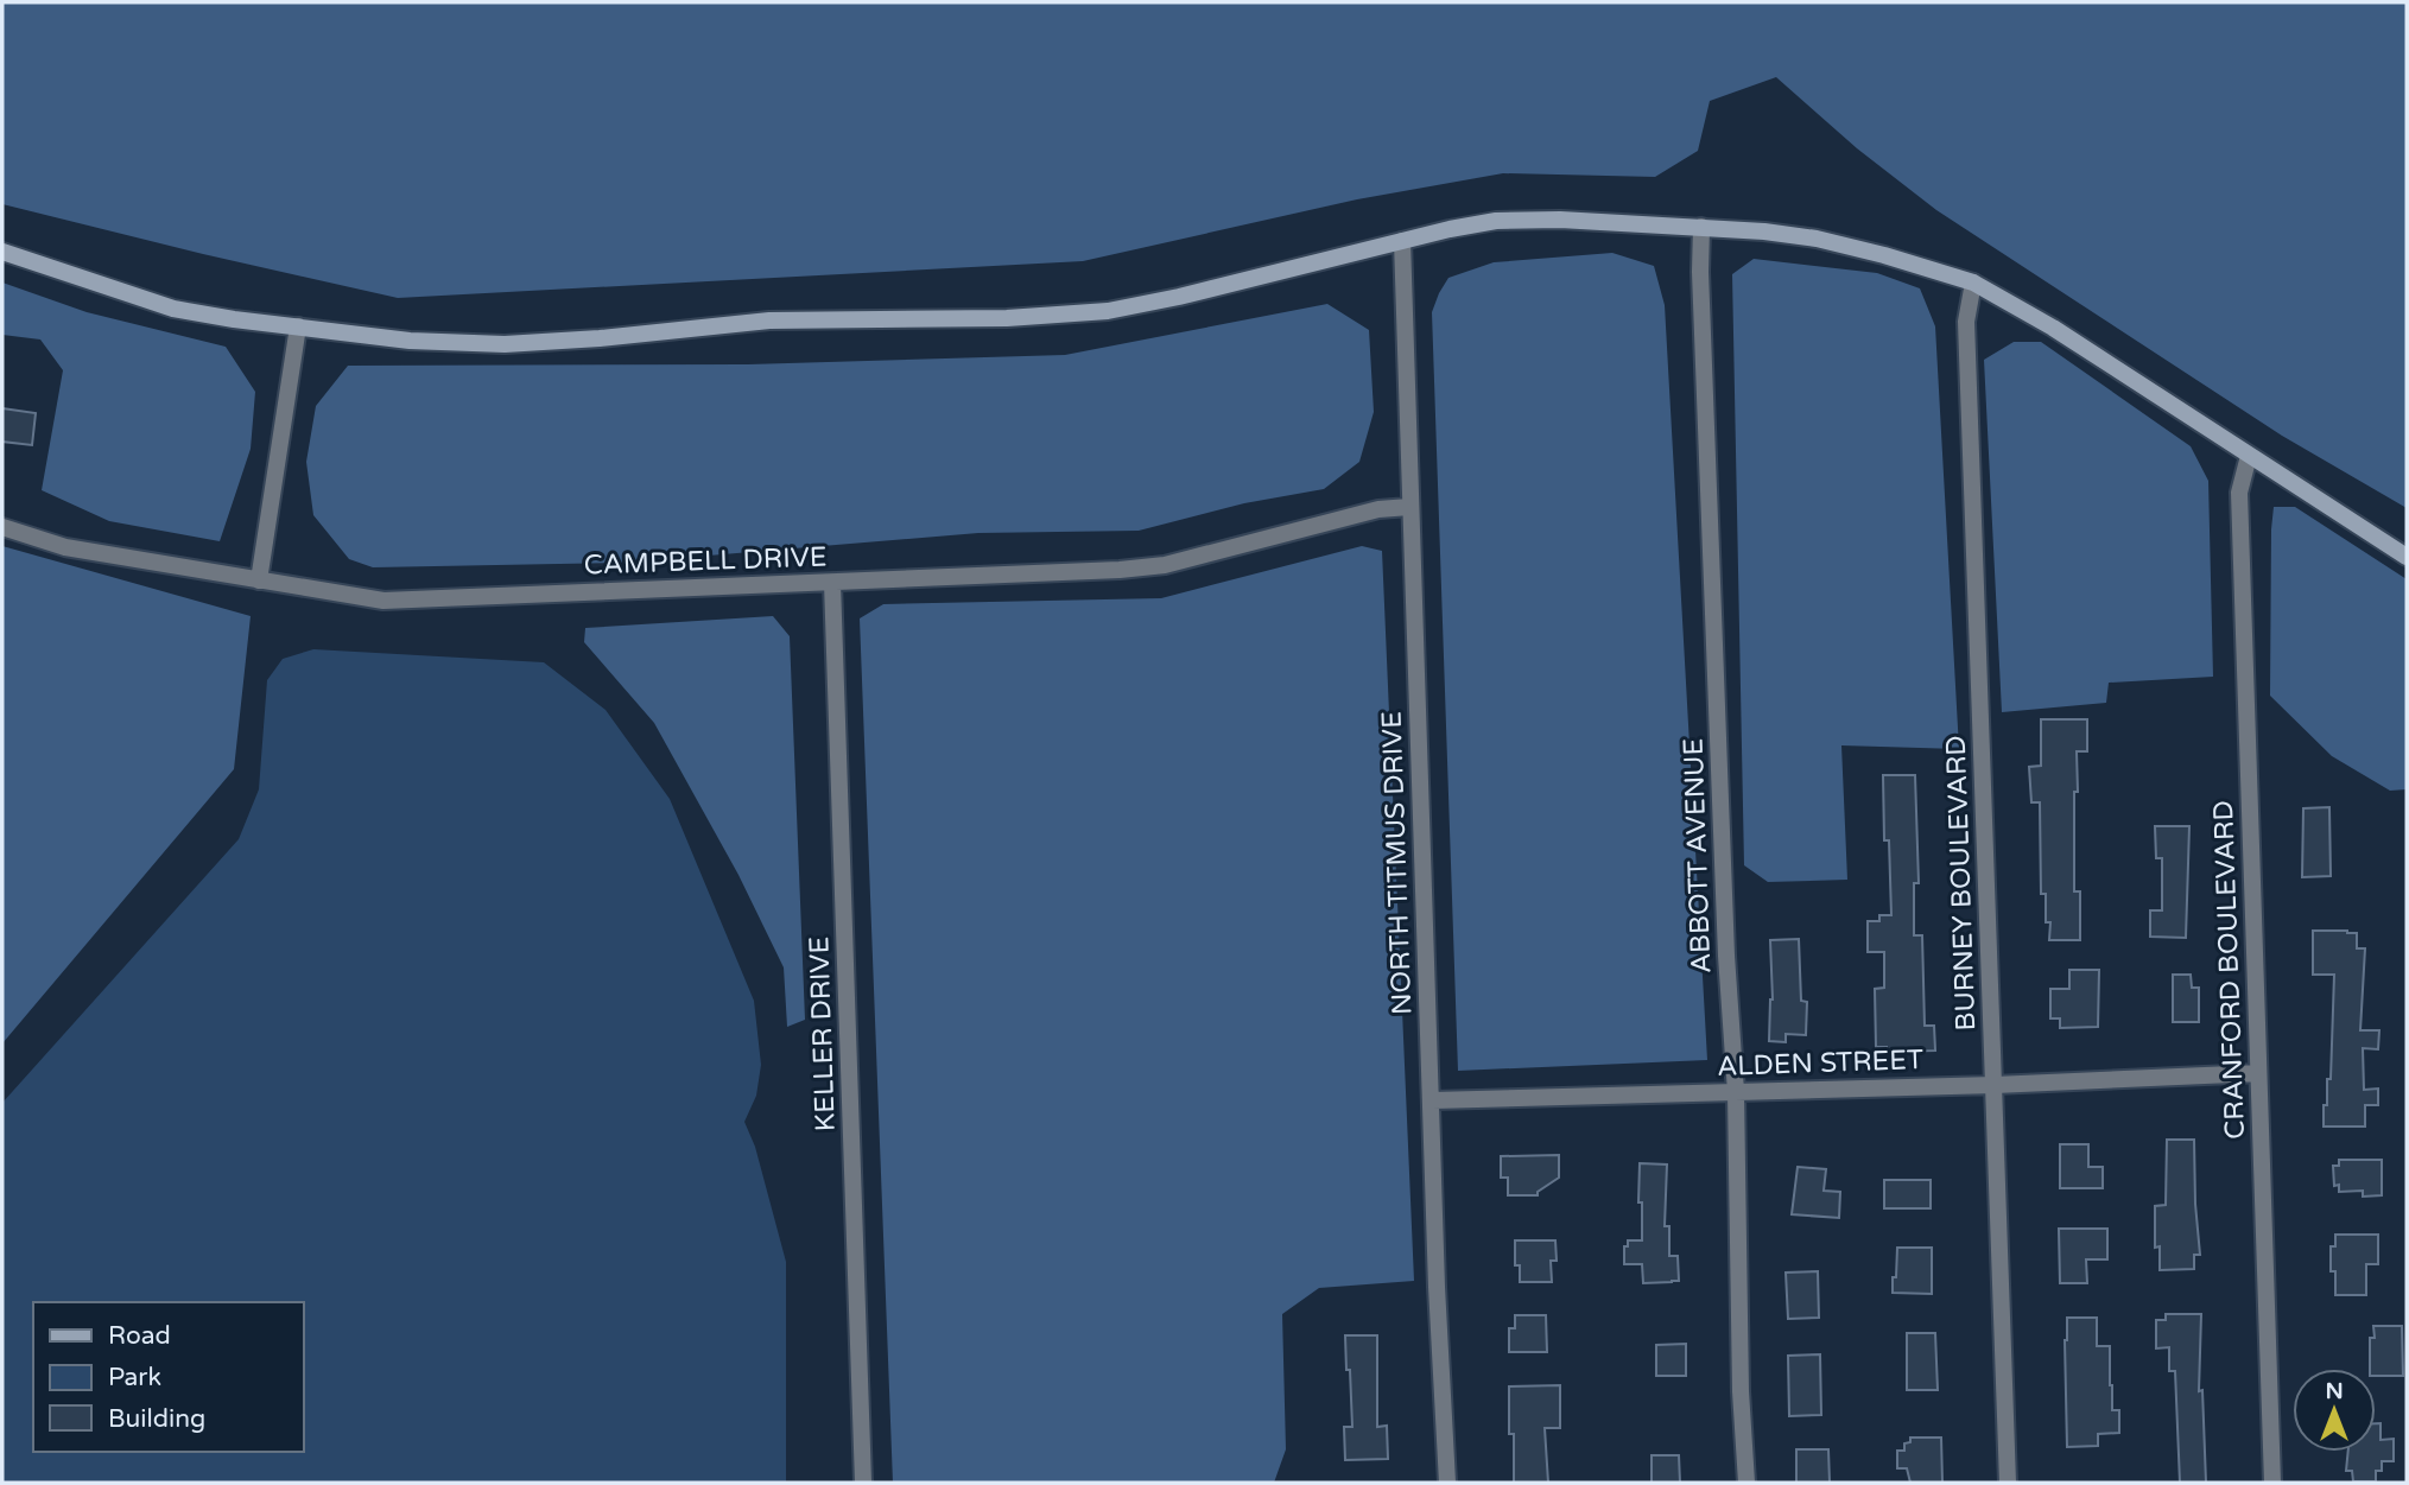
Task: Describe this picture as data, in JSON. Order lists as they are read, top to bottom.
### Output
{
  "streets": {
    "street": [
      "CAMPBELL DRIVE",
      "ABBOTT AVENUE",
      "NORTH TITMUS DRIVE",
      "BURNEY BOULEVARD",
      "CRANFORD BOULEVARD",
      "KELLER DRIVE",
      "ALDEN STREET"
    ]
  },
  "crossings": [
    ["CAMPBELL DRIVE", "NORTH TITMUS DRIVE"],
    ["CAMPBELL DRIVE", "KELLER DRIVE"],
    ["ABBOTT AVENUE", "ALDEN STREET"],
    ["NORTH TITMUS DRIVE", "ALDEN STREET"],
    ["BURNEY BOULEVARD", "ALDEN STREET"],
    ["CRANFORD BOULEVARD", "ALDEN STREET"]
  ],
  "legend": ["Road", "Park", "Building"],
  "north": "top"
}
